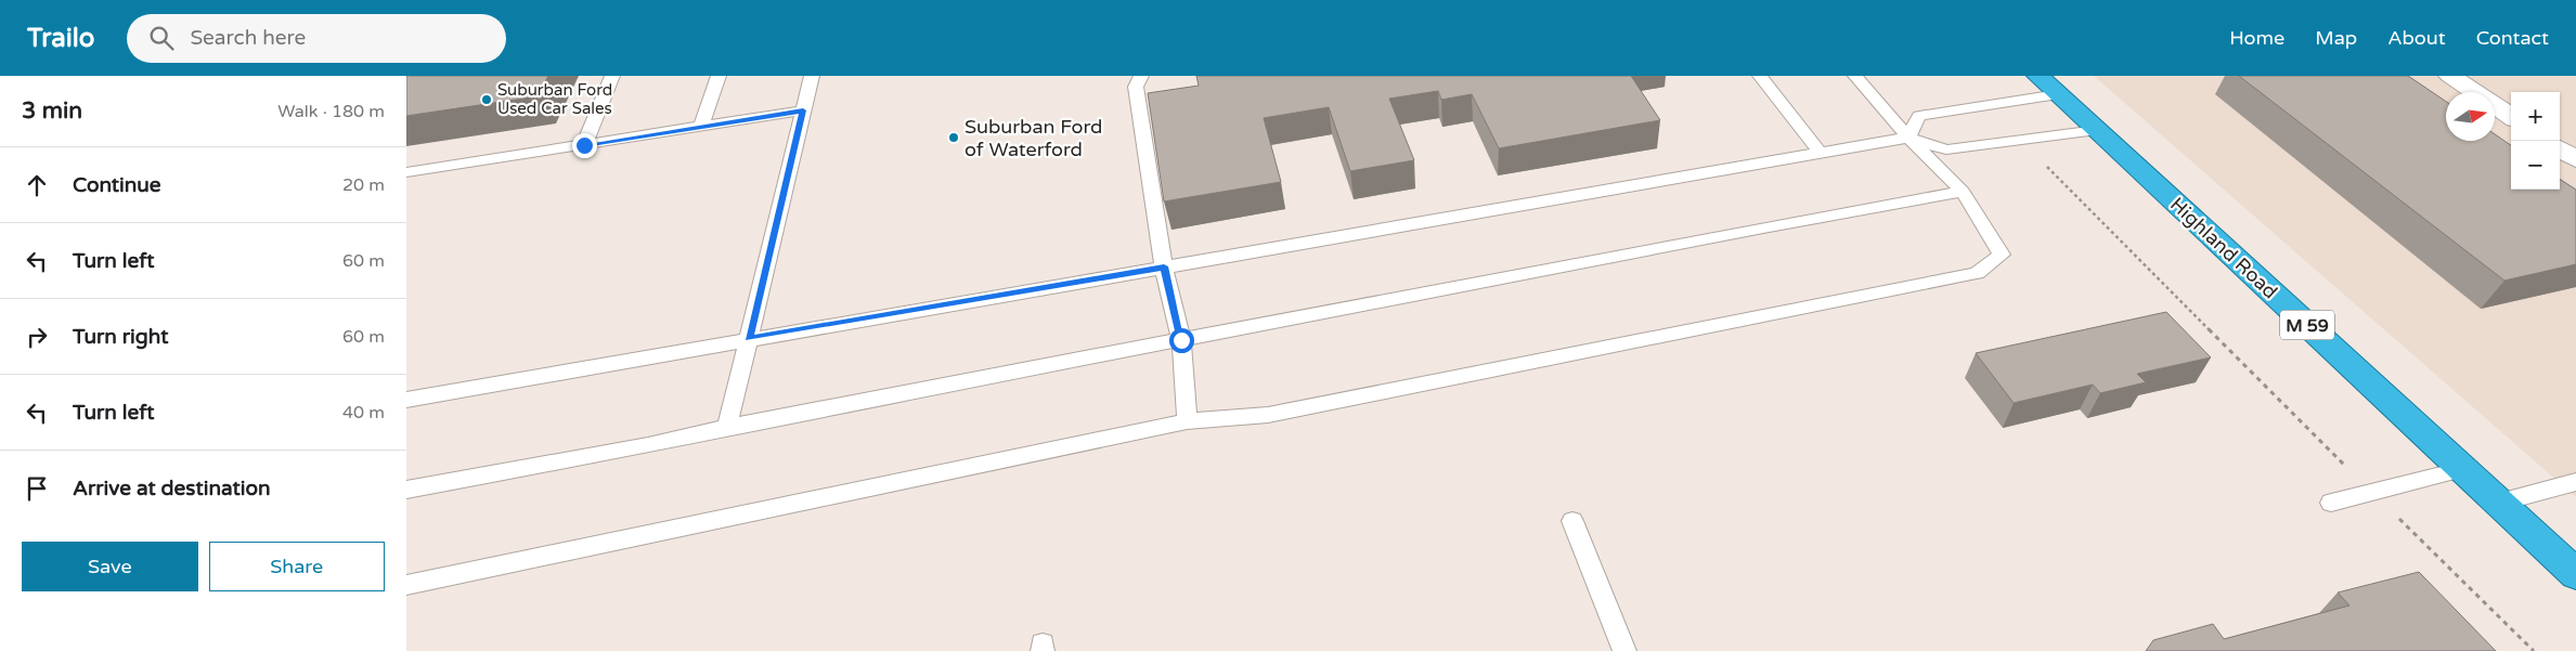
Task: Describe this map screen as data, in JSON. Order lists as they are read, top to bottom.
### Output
{
  "streets": {
    "highway": ["Highland Road", "M 59"]
  },
  "places": ["Suburban Ford Used Car Sales", "Suburban Ford of Waterford"],
  "north": "right",
  "page": {
    "header": "Trailo",
    "search": "Search here",
    "nav": [
      "Home",
      "Map",
      "About",
      "Contact"
    ],
    "heading": ["3 min", "Walk · 180 m"],
    "map_buttons": ["+", "−"],
    "list": [
      ["Continue", "20 m"],
      ["Turn left", "60 m"],
      ["Turn right", "60 m"],
      ["Turn left", "40 m"],
      "Arrive at destination"
    ],
    "buttons": ["Save", "Share"]
  }
}
